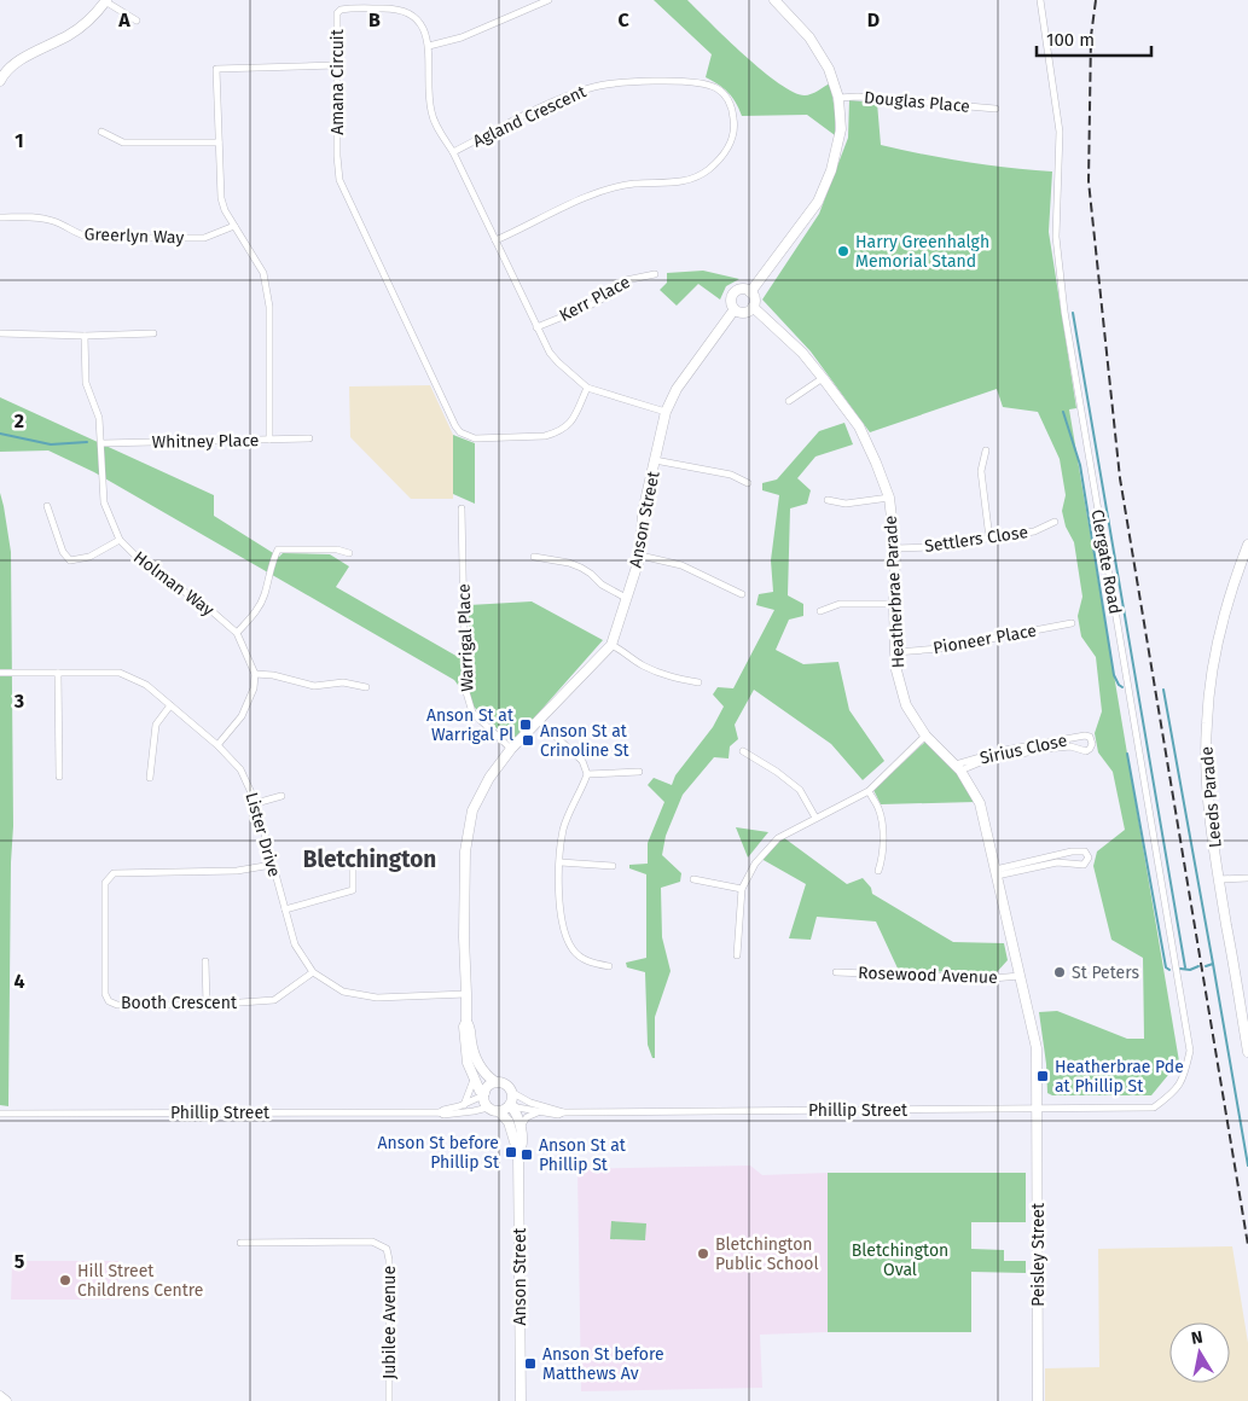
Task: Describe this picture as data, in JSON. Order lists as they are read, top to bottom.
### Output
{
  "streets": {
    "street": [
      "Amana Circuit",
      "Douglas Place",
      "Agland Crescent",
      "Greerlyn Way",
      "Kerr Place",
      "Whitney Place",
      "Anson Street",
      "Settlers Close",
      "Clergate Road",
      "Holman Way",
      "Heatherbrae Parade",
      "Warrigal Place",
      "Pioneer Place",
      "Sirius Close",
      "Leeds Parade",
      "Lister Drive",
      "Rosewood Avenue",
      "Booth Crescent",
      "Phillip Street",
      "Peisley Street",
      "Jubilee Avenue"
    ]
  },
  "crossings": [
    ["Amana Circuit", "Agland Crescent"],
    ["Amana Circuit", "Kerr Place"],
    ["Amana Circuit", "Anson Street"],
    ["Whitney Place", "Holman Way"],
    ["Anson Street", "Heatherbrae Parade"],
    ["Anson Street", "Warrigal Place"],
    ["Anson Street", "Lister Drive"],
    ["Anson Street", "Phillip Street"],
    ["Settlers Close", "Heatherbrae Parade"],
    ["Clergate Road", "Phillip Street"],
    ["Heatherbrae Parade", "Pioneer Place"],
    ["Heatherbrae Parade", "Sirius Close"],
    ["Heatherbrae Parade", "Rosewood Avenue"],
    ["Heatherbrae Parade", "Phillip Street"],
    ["Heatherbrae Parade", "Peisley Street"],
    ["Lister Drive", "Booth Crescent"],
    ["Phillip Street", "Peisley Street"]
  ],
  "districts": ["Bletchington"],
  "parks": ["Bletchington Oval"],
  "places": {
    "other": [
      "Harry Greenhalgh Memorial Stand",
      "St Peters",
      "Bletchington Public School",
      "Hill Street Childrens Centre"
    ],
    "transit": [
      "Anson St at Warrigal Pl",
      "Anson St at Crinoline St",
      "Heatherbrae Pde at Phillip St",
      "Anson St before Phillip St",
      "Anson St at Phillip St",
      "Anson St before Matthews Av"
    ]
  },
  "scale_bar": "100 m",
  "north": "top",
  "grid": {
    "columns": [
      "A",
      "B",
      "C",
      "D"
    ],
    "rows": [
      "1",
      "2",
      "3",
      "4",
      "5"
    ]
  }
}
